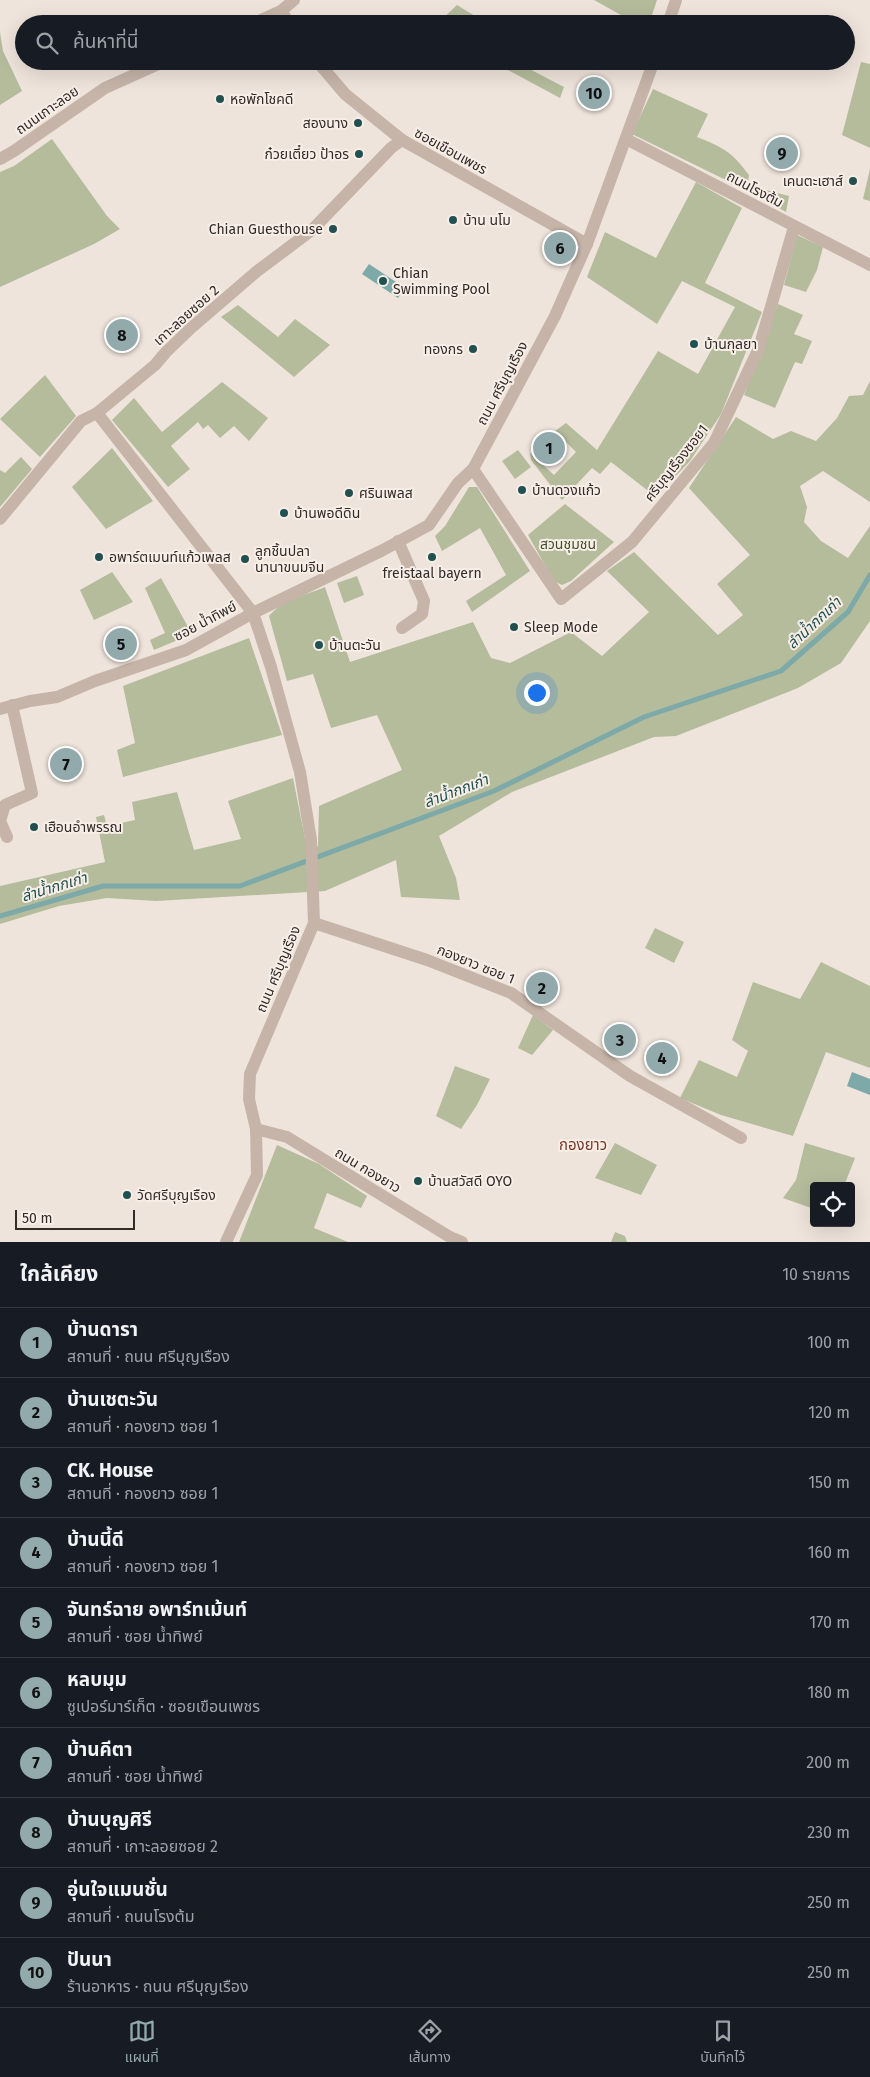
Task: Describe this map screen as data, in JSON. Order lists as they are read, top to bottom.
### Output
{
  "streets": {
    "street": [
      "ถนนเกาะลอย",
      "ซอยเขือนเพชร",
      "ถนนโรงต้ม",
      "เกาะลอยซอย 2",
      "ถนน ศรีบุญเรือง",
      "ศรีบุญเรืองซอย1",
      "ซอย น้ำทิพย์",
      "กองยาว ซอย 1",
      "ถนน กองยาว"
    ]
  },
  "crossings": [
    ["ซอยเขือนเพชร", "เกาะลอยซอย 2"],
    ["ซอยเขือนเพชร", "ถนน ศรีบุญเรือง"],
    ["ถนนโรงต้ม", "ถนน ศรีบุญเรือง"],
    ["ถนนโรงต้ม", "ศรีบุญเรืองซอย1"],
    ["เกาะลอยซอย 2", "ถนน ศรีบุญเรือง"],
    ["ถนน ศรีบุญเรือง", "ศรีบุญเรืองซอย1"],
    ["ถนน ศรีบุญเรือง", "ซอย น้ำทิพย์"],
    ["ถนน ศรีบุญเรือง", "กองยาว ซอย 1"],
    ["ถนน ศรีบุญเรือง", "ถนน กองยาว"]
  ],
  "districts": ["กองยาว"],
  "water": ["ลำน้ำกกเก่า"],
  "parks": ["สวนชุมชน"],
  "places": [
    "หอพักโชคดี",
    "สองนาง",
    "ก๋วยเตี๋ยว ป้าอร",
    "เคนตะเฮาส์",
    "บ้าน นโม",
    "Chian Guesthouse",
    "Chian Swimming Pool",
    "บ้านกุลยา",
    "ทองกร",
    "บ้านดวงแก้ว",
    "ศรินเพลส",
    "บ้านพอดีดิน",
    "อพาร์ตเมนท์แก้วเพลส",
    "freistaal bayern",
    "ลูกชิ้นปลา นานาขนมจีน",
    "Sleep Mode",
    "บ้านตะวัน",
    "เฮือนอำพรรณ",
    "บ้านสวัสดี OYO",
    "วัดศรีบุญเรือง"
  ],
  "scale_bar": "50 m",
  "page": {
    "search": "ค้นหาที่นี่",
    "pins": [
      "10",
      "9",
      "6",
      "8",
      "1",
      "5",
      "7",
      "2",
      "3",
      "4"
    ],
    "scale": "50 m",
    "heading": ["ใกล้เคียง", "10 รายการ"],
    "list": [
      {
        "mark": "1",
        "name": "บ้านดารา",
        "note": "สถานที่ · ถนน ศรีบุญเรือง",
        "value": "100 m"
      },
      {
        "mark": "2",
        "name": "บ้านเชตะวัน",
        "note": "สถานที่ · กองยาว ซอย 1",
        "value": "120 m"
      },
      {
        "mark": "3",
        "name": "CK. House",
        "note": "สถานที่ · กองยาว ซอย 1",
        "value": "150 m"
      },
      {
        "mark": "4",
        "name": "บ้านนี้ดี",
        "note": "สถานที่ · กองยาว ซอย 1",
        "value": "160 m"
      },
      {
        "mark": "5",
        "name": "จันทร์ฉาย อพาร์ทเม้นท์",
        "note": "สถานที่ · ซอย น้ำทิพย์",
        "value": "170 m"
      },
      {
        "mark": "6",
        "name": "หลบมุม",
        "note": "ซูเปอร์มาร์เก็ต · ซอยเขือนเพชร",
        "value": "180 m"
      },
      {
        "mark": "7",
        "name": "บ้านคีตา",
        "note": "สถานที่ · ซอย น้ำทิพย์",
        "value": "200 m"
      },
      {
        "mark": "8",
        "name": "บ้านบุญศิรี",
        "note": "สถานที่ · เกาะลอยซอย 2",
        "value": "230 m"
      },
      {
        "mark": "9",
        "name": "อุ่นใจแมนชั่น",
        "note": "สถานที่ · ถนนโรงต้ม",
        "value": "250 m"
      },
      {
        "mark": "10",
        "name": "ปันนา",
        "note": "ร้านอาหาร · ถนน ศรีบุญเรือง",
        "value": "250 m"
      }
    ],
    "nav": ["แผนที่", "เส้นทาง", "บันทึกไว้"]
  }
}
